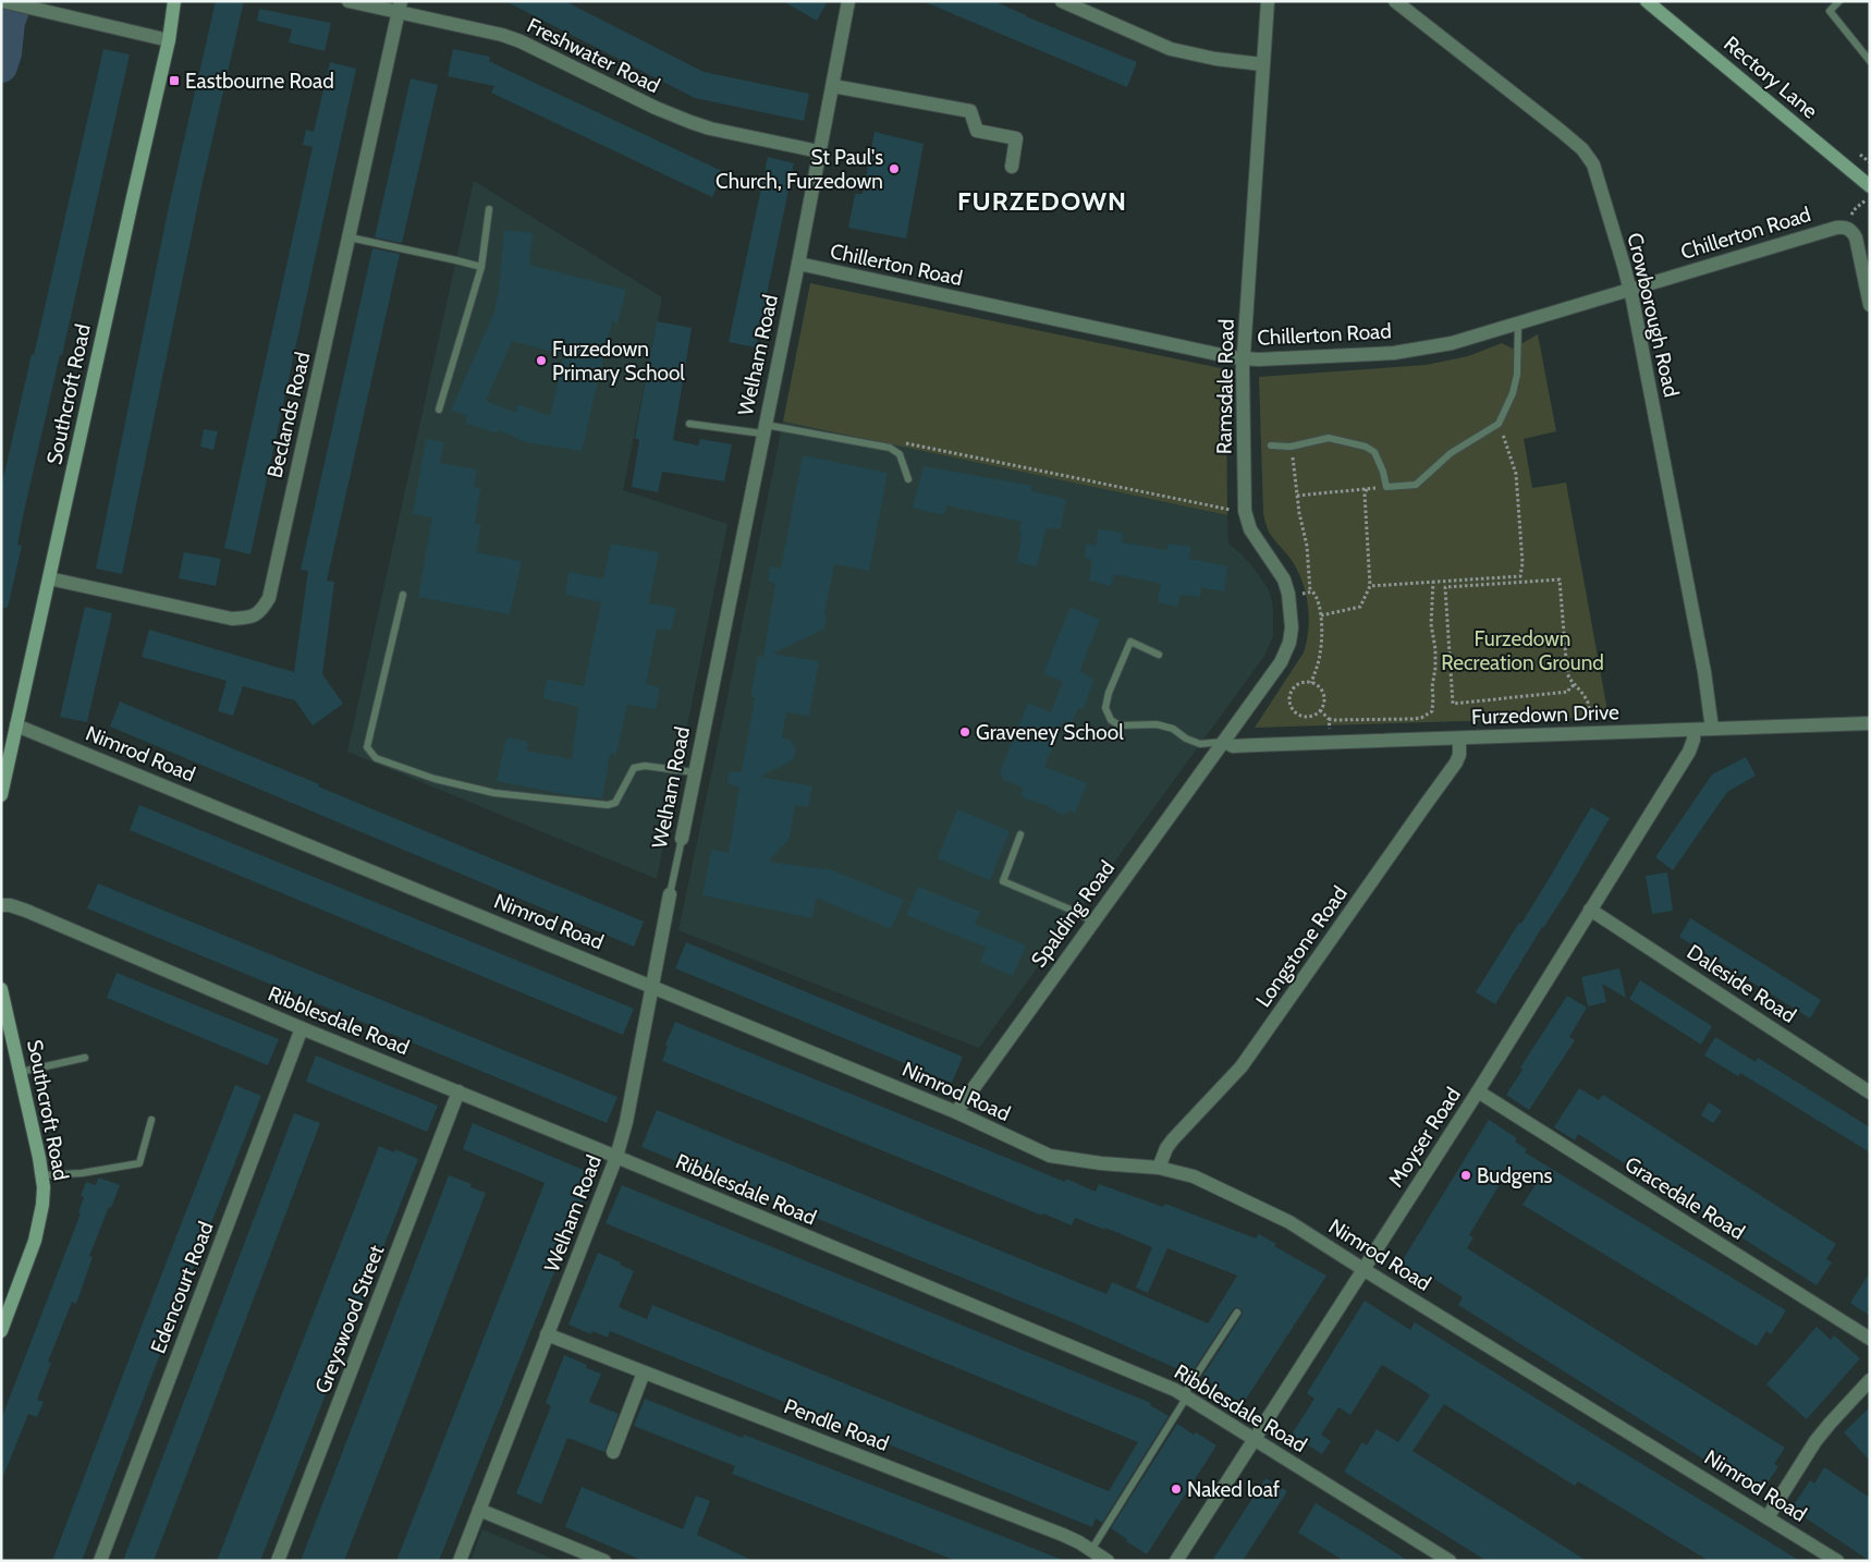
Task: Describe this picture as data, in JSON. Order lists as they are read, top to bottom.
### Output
{
  "streets": {
    "street": [
      "Freshwater Road",
      "Rectory Lane",
      "Chillerton Road",
      "Crowborough Road",
      "Welham Road",
      "Ramsdale Road",
      "Southcroft Road",
      "Beclands Road",
      "Furzedown Drive",
      "Nimrod Road",
      "Spalding Road",
      "Longstone Road",
      "Daleside Road",
      "Ribblesdale Road",
      "Moyser Road",
      "Gracedale Road",
      "Edencourt Road",
      "Greyswood Street",
      "Pendle Road"
    ]
  },
  "crossings": [
    ["Freshwater Road", "Welham Road"],
    ["Freshwater Road", "Beclands Road"],
    ["Chillerton Road", "Crowborough Road"],
    ["Chillerton Road", "Welham Road"],
    ["Chillerton Road", "Ramsdale Road"],
    ["Crowborough Road", "Furzedown Drive"],
    ["Welham Road", "Nimrod Road"],
    ["Welham Road", "Ribblesdale Road"],
    ["Welham Road", "Pendle Road"],
    ["Ramsdale Road", "Furzedown Drive"],
    ["Ramsdale Road", "Spalding Road"],
    ["Southcroft Road", "Beclands Road"],
    ["Southcroft Road", "Nimrod Road"],
    ["Furzedown Drive", "Spalding Road"],
    ["Furzedown Drive", "Longstone Road"],
    ["Furzedown Drive", "Moyser Road"],
    ["Nimrod Road", "Spalding Road"],
    ["Nimrod Road", "Longstone Road"],
    ["Nimrod Road", "Moyser Road"],
    ["Daleside Road", "Moyser Road"],
    ["Ribblesdale Road", "Moyser Road"],
    ["Ribblesdale Road", "Edencourt Road"],
    ["Ribblesdale Road", "Greyswood Street"],
    ["Moyser Road", "Gracedale Road"]
  ],
  "districts": ["FURZEDOWN"],
  "parks": ["Furzedown Recreation Ground"],
  "places": {
    "transit": ["Eastbourne Road"],
    "other": [
      "St Paul's Church, Furzedown",
      "Furzedown Primary School",
      "Graveney School",
      "Budgens",
      "Naked loaf"
    ]
  }
}
